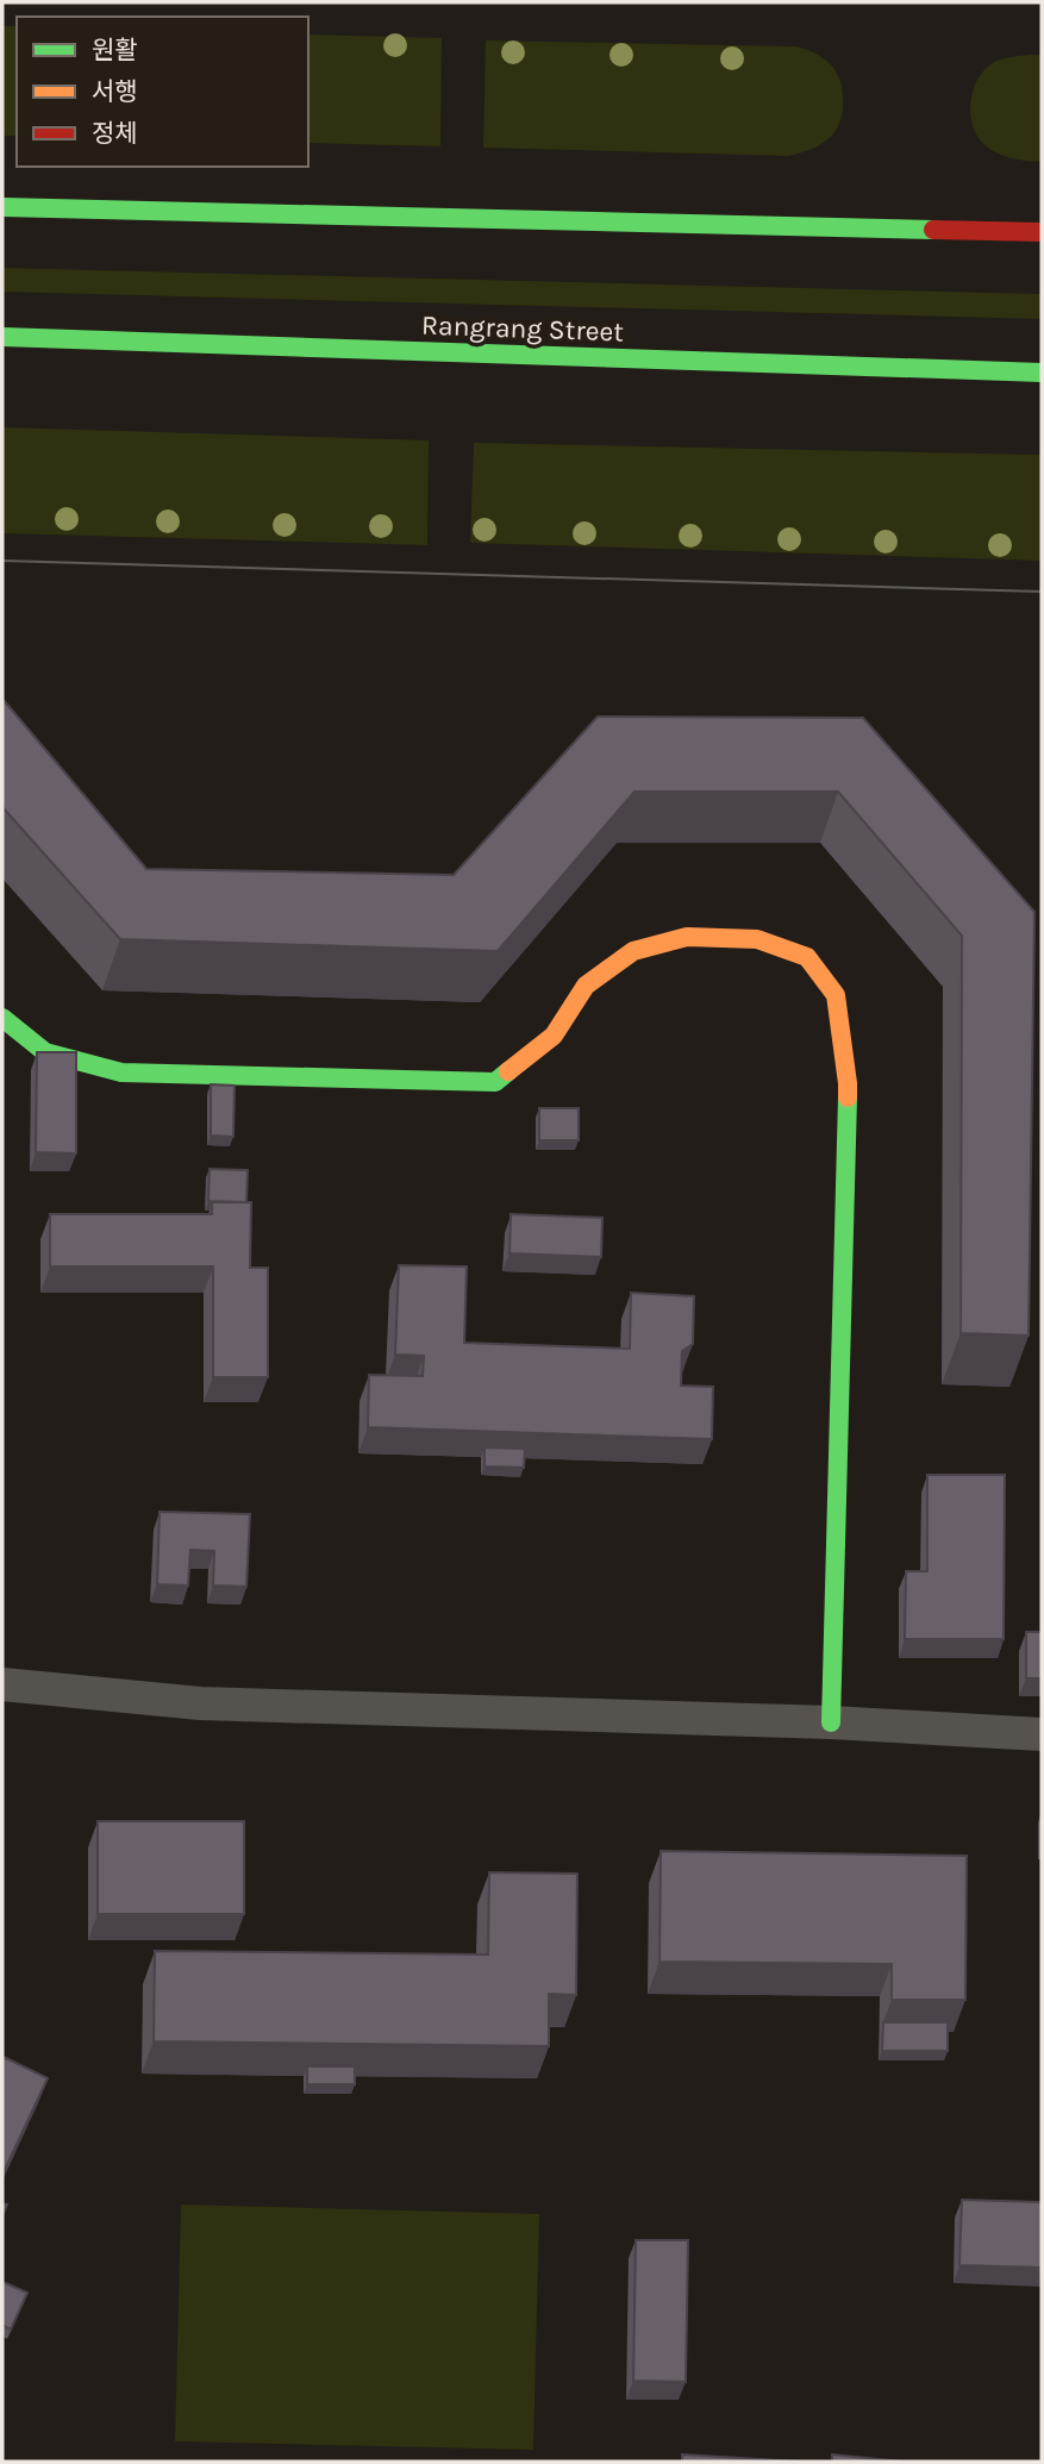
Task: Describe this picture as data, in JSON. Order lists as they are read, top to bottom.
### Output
{
  "streets": {
    "main road": ["Rangrang Street"]
  },
  "legend": ["원활", "서행", "정체"]
}
